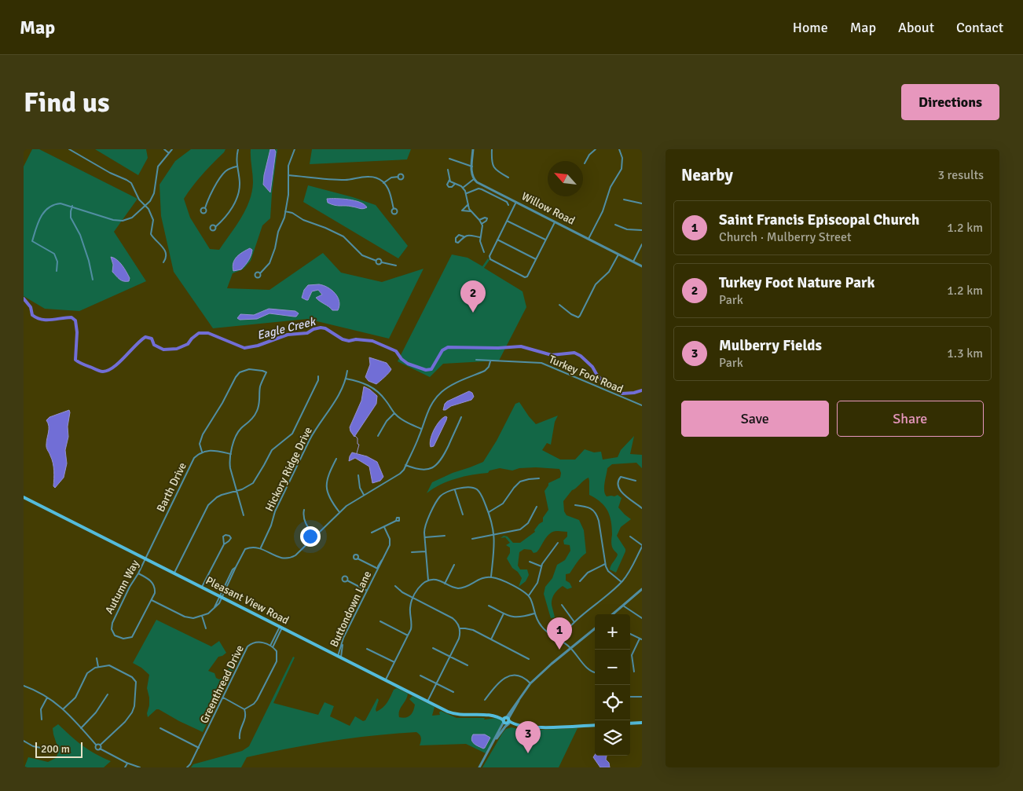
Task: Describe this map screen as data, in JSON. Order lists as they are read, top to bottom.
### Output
{
  "streets": {
    "main road": ["Pleasant View Road"],
    "street": [
      "Willow Road",
      "Turkey Foot Road",
      "Hickory Ridge Drive",
      "Barth Drive",
      "Autumn Way",
      "Buttondown Lane",
      "Greenthread Drive"
    ]
  },
  "crossings": [
    ["Barth Drive", "Autumn Way"],
    ["Barth Drive", "Pleasant View Road"],
    ["Autumn Way", "Pleasant View Road"],
    ["Pleasant View Road", "Buttondown Lane"]
  ],
  "water": ["Eagle Creek"],
  "scale_bar": "200 m",
  "north": "top left",
  "page": {
    "header": "Map",
    "nav": [
      "Home",
      "Map",
      "About",
      "Contact"
    ],
    "buttons": [
      "Directions",
      ["Save", "Share"]
    ],
    "title": "Find us",
    "heading": ["Nearby", "3 results"],
    "list": [
      {
        "mark": "1",
        "name": "Saint Francis Episcopal Church",
        "note": "Church · Mulberry Street",
        "value": "1.2 km"
      },
      {
        "mark": "2",
        "name": "Turkey Foot Nature Park",
        "note": "Park",
        "value": "1.2 km"
      },
      {
        "mark": "3",
        "name": "Mulberry Fields",
        "note": "Park",
        "value": "1.3 km"
      }
    ],
    "pins": ["2", "1", "3"],
    "map_buttons": ["+", "−"],
    "scale": "200 m"
  }
}
